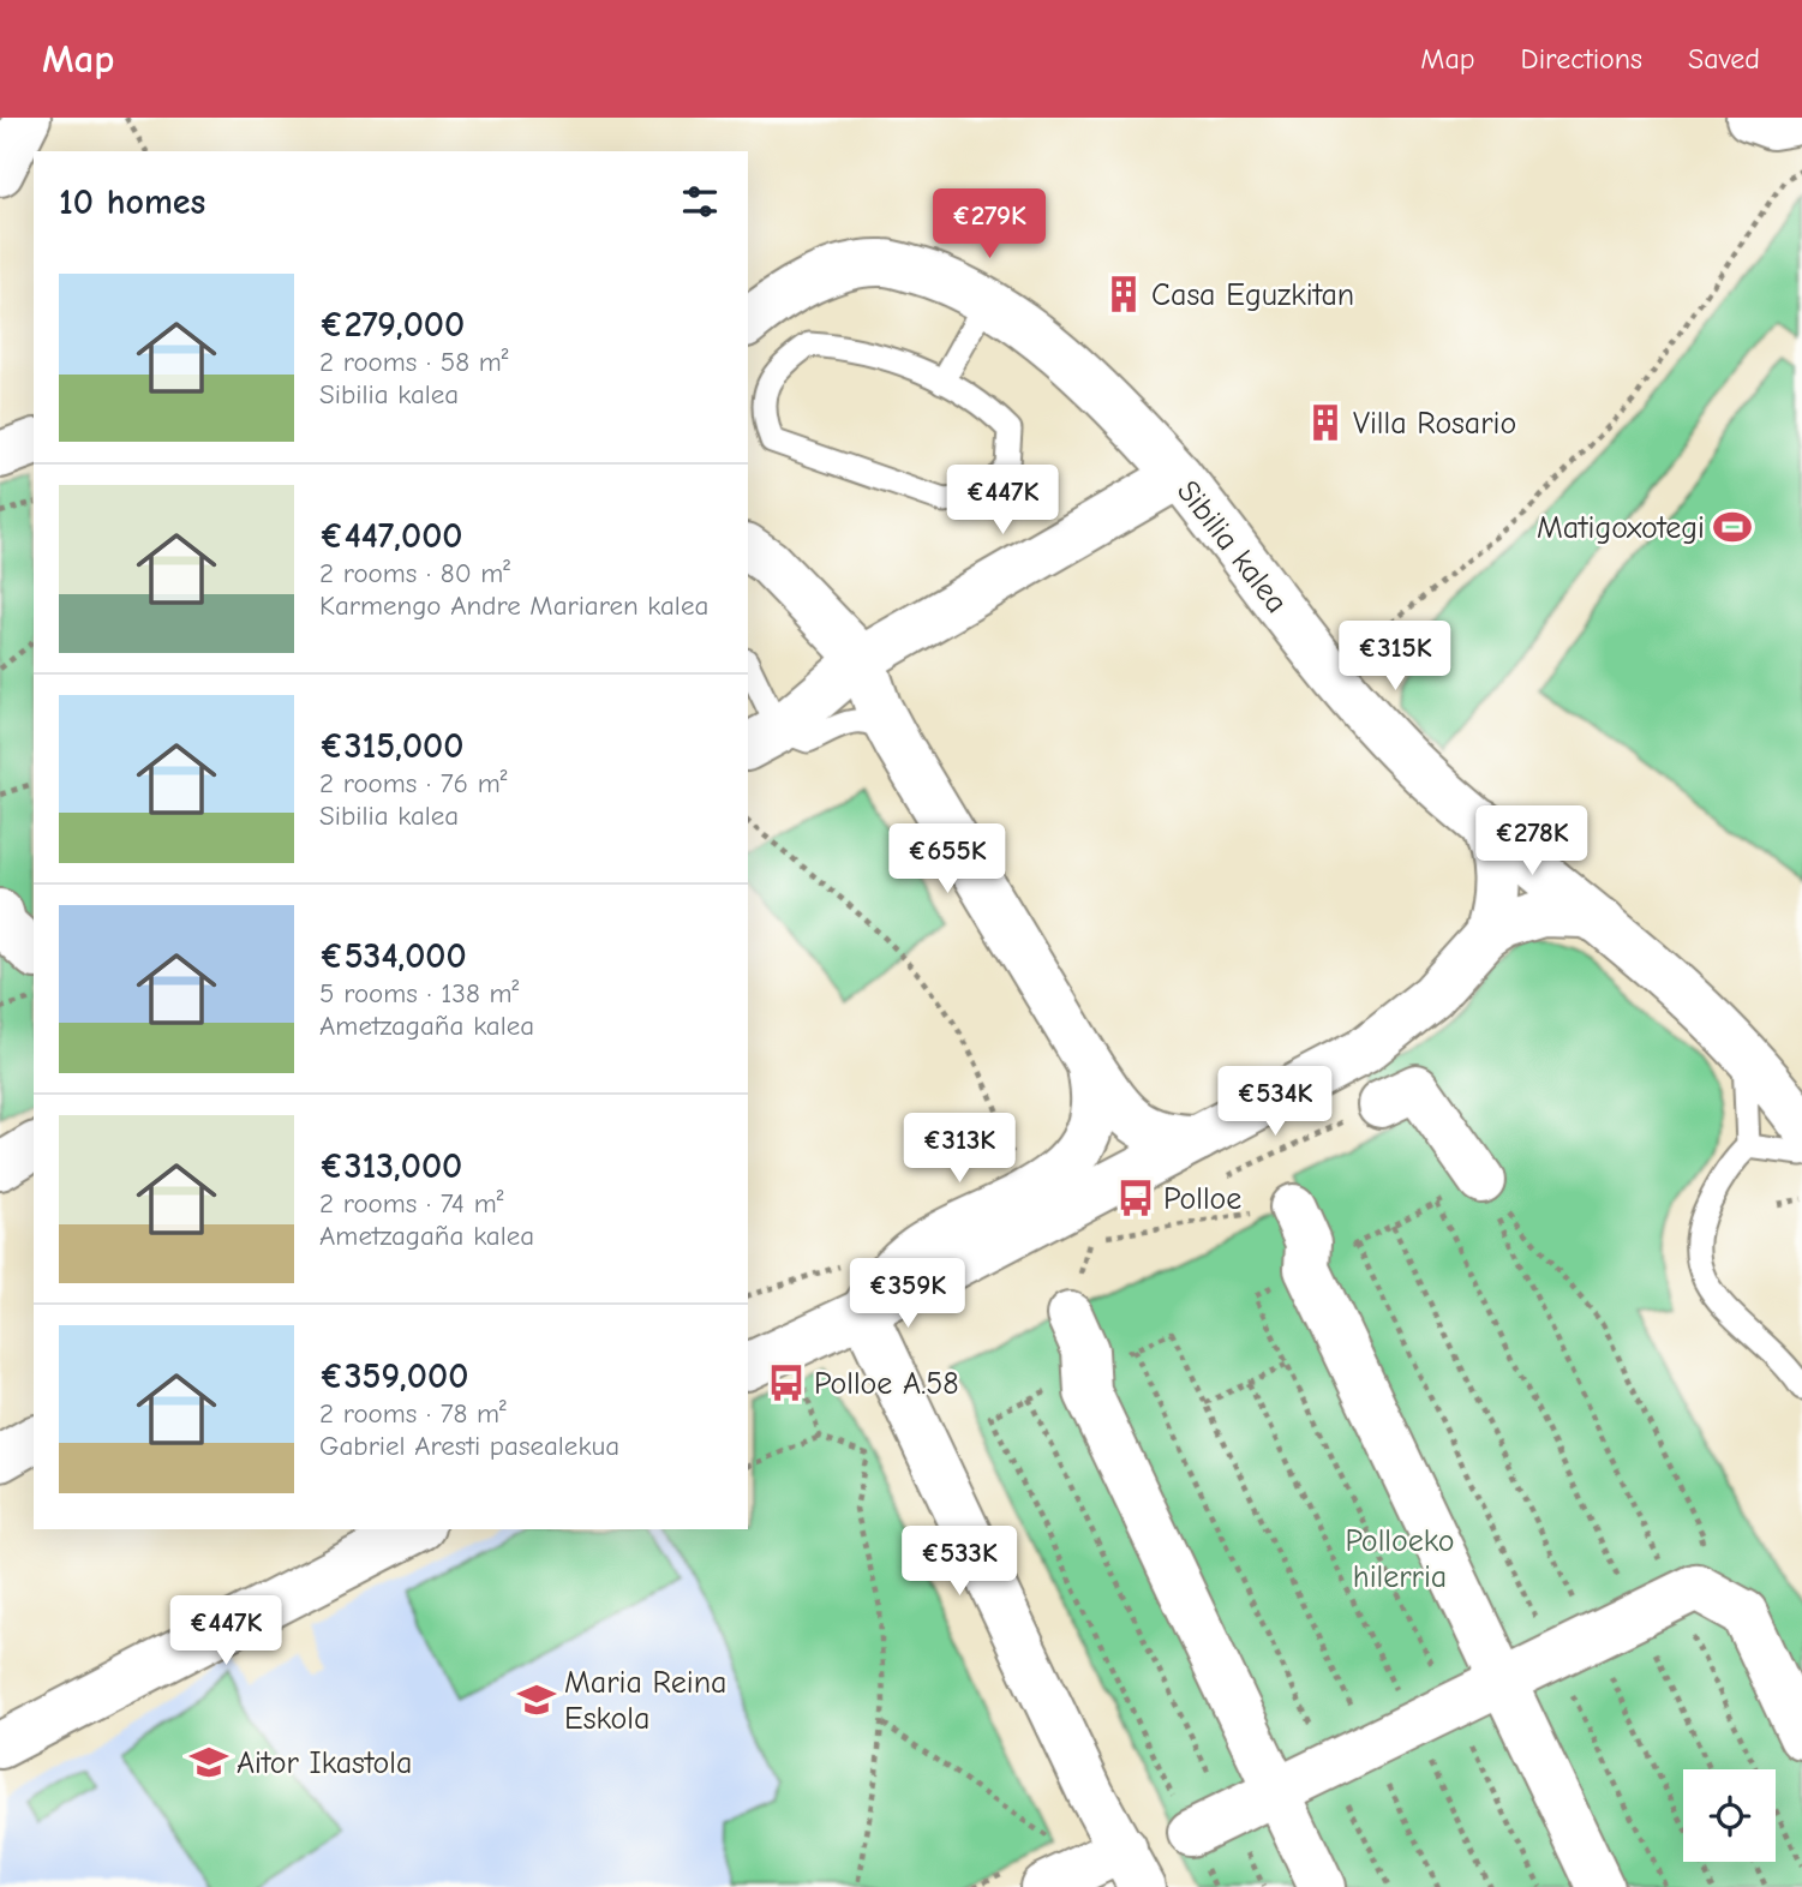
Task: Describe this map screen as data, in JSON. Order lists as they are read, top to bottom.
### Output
{
  "streets": {
    "street": ["Sibilia kalea"]
  },
  "parks": ["Polloeko hilerria"],
  "places": {
    "building": ["Casa Eguzkitan", "Villa Rosario"],
    "sports": ["Matigoxotegi"],
    "bus stop": ["Polloe", "Polloe A.58"],
    "school or university": ["Maria Reina Eskola", "Aitor Ikastola"]
  },
  "page": {
    "header": "Map",
    "nav": ["Map", "Directions", "Saved"],
    "heading": "10 homes",
    "price": [
      "€279K",
      "€447K",
      "€315K",
      "€278K",
      "€655K",
      "€534K",
      "€313K",
      "€359K",
      "€533K",
      "€447K"
    ],
    "list": [
      {
        "name": "€279,000",
        "note": "2 rooms · 58 m² · Sibilia kalea"
      },
      {
        "name": "€447,000",
        "note": "2 rooms · 80 m² · Karmengo Andre Mariaren kalea"
      },
      {
        "name": "€315,000",
        "note": "2 rooms · 76 m² · Sibilia kalea"
      },
      {
        "name": "€534,000",
        "note": "5 rooms · 138 m² · Ametzagaña kalea"
      },
      {
        "name": "€313,000",
        "note": "2 rooms · 74 m² · Ametzagaña kalea"
      },
      {
        "name": "€359,000",
        "note": "2 rooms · 78 m² · Gabriel Aresti pasealekua"
      }
    ]
  }
}
